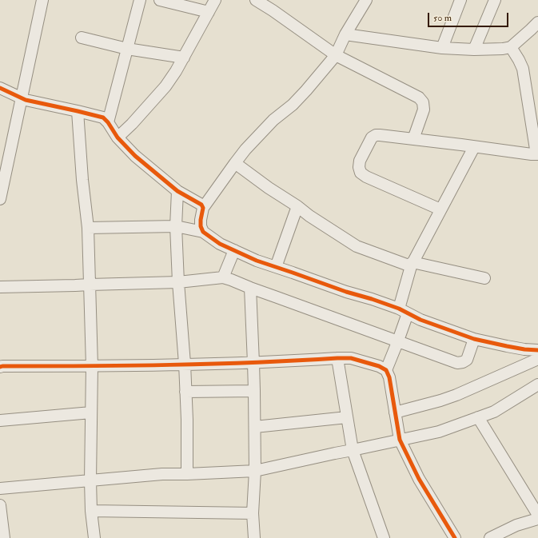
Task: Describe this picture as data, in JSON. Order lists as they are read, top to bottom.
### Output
{
  "scale_bar": "50 m"
}
